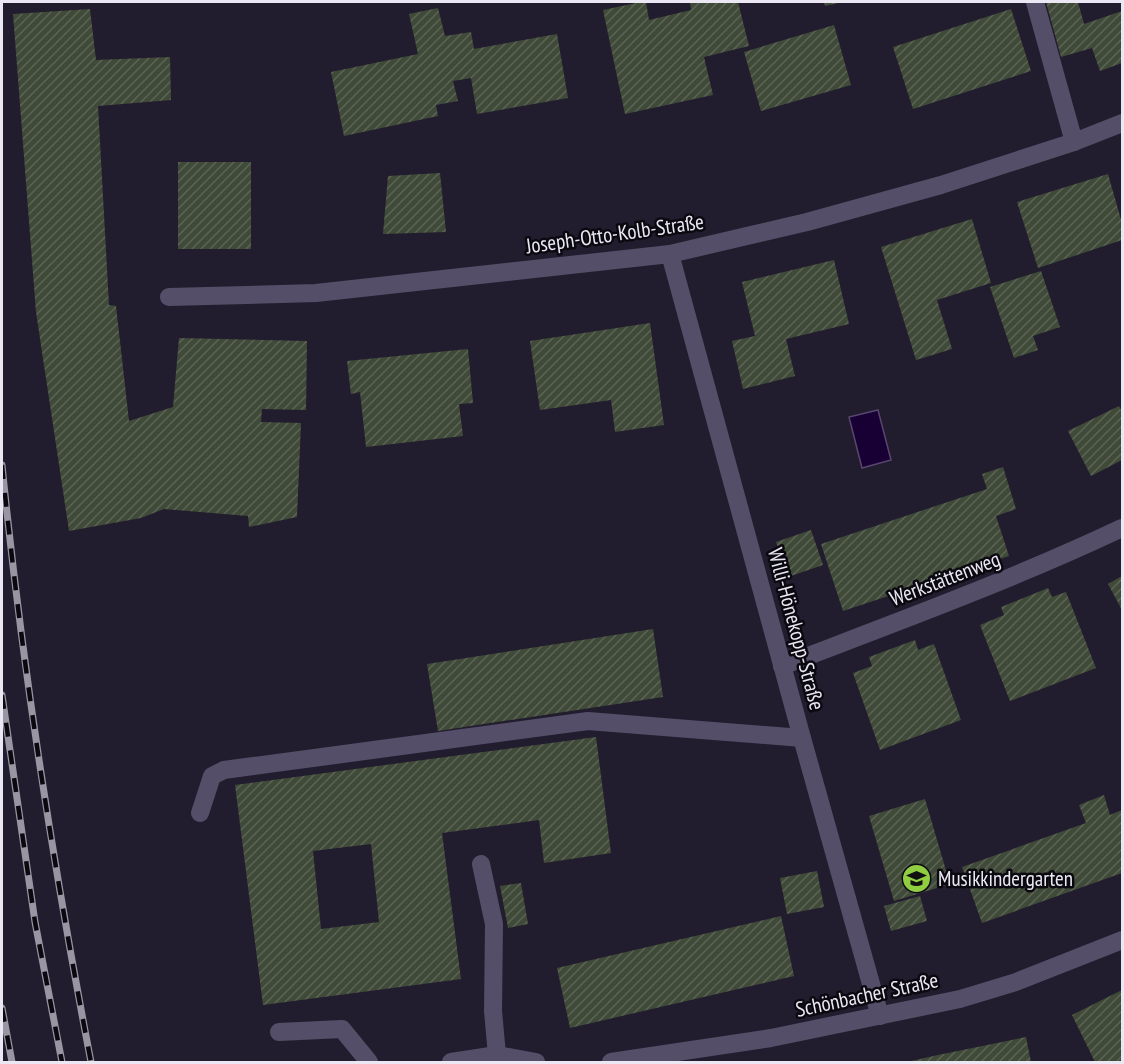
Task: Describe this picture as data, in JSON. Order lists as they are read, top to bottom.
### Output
{
  "streets": {
    "street": [
      "Joseph-Otto-Kolb-Straße",
      "Werkstättenweg",
      "Willi-Hönekopp-Straße",
      "Schönbacher Straße"
    ]
  },
  "crossings": [
    ["Joseph-Otto-Kolb-Straße", "Willi-Hönekopp-Straße"],
    ["Werkstättenweg", "Willi-Hönekopp-Straße"],
    ["Willi-Hönekopp-Straße", "Schönbacher Straße"]
  ],
  "places": {
    "school or university": ["Musikkindergarten"]
  }
}
